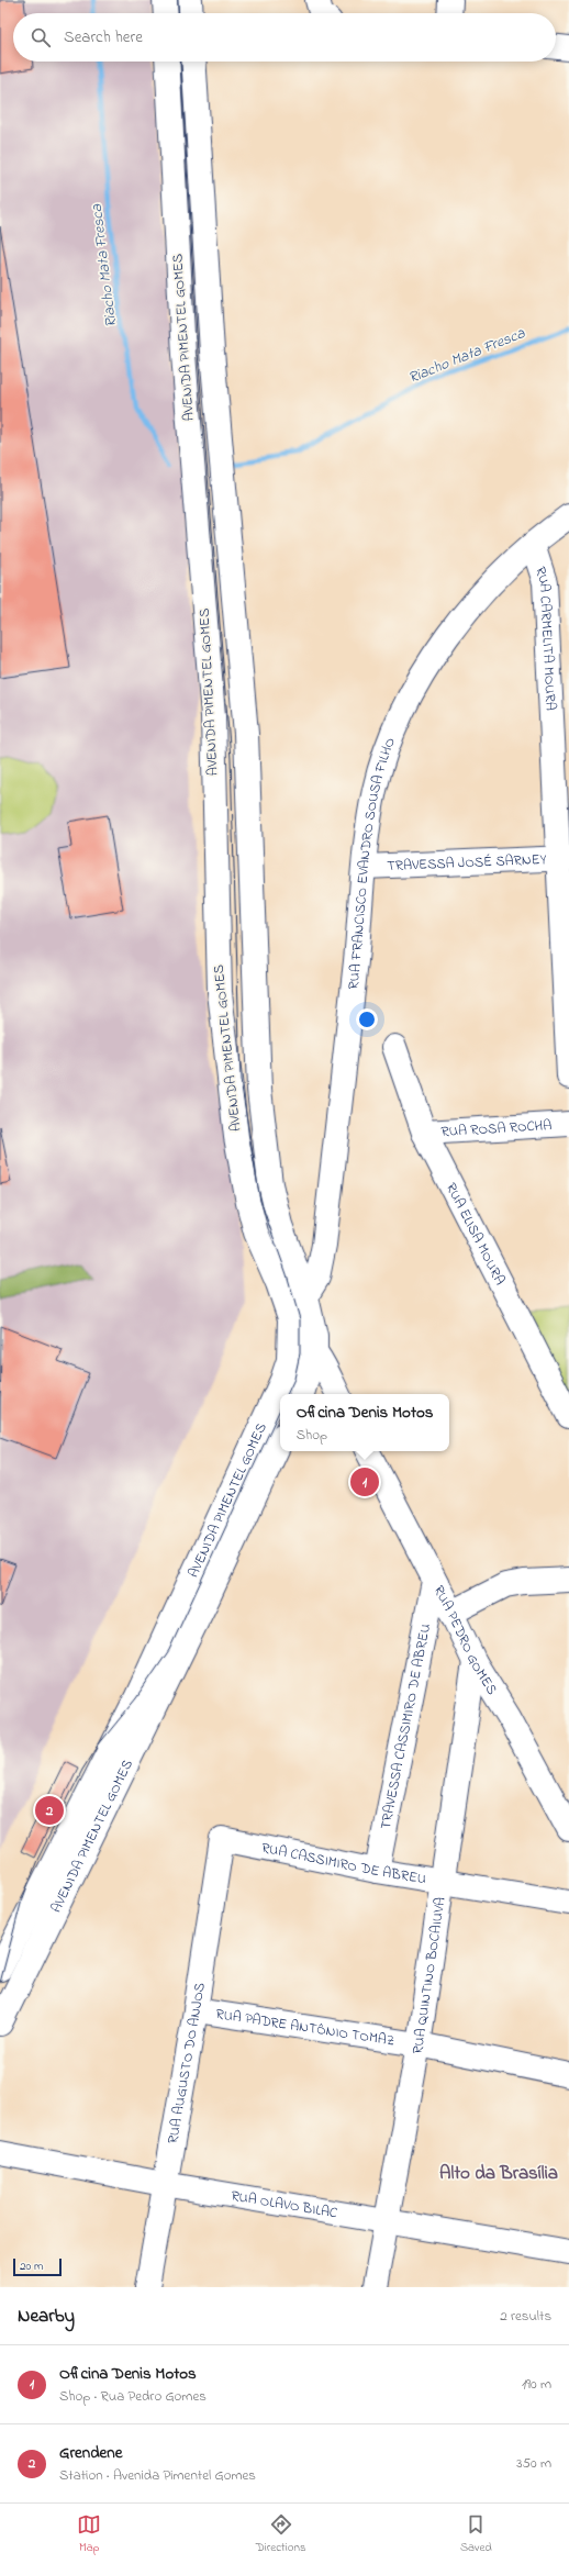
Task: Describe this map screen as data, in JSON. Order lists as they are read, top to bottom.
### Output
{
  "streets": {
    "street": [
      "AVENIDA PIMENTEL GOMES",
      "RUA CARMELITA MOURA",
      "TRAVESSA JOSÉ SARNEY",
      "RUA FRANCISCO EVANDRO SOUSA FILHO",
      "RUA ROSA ROCHA",
      "RUA ELISA MOURA",
      "RUA PEDRO GOMES",
      "TRAVESSA CASSIMIRO DE ABREU",
      "RUA CASSIMIRO DE ABREU",
      "RUA QUINTINO BOCAIUVA",
      "RUA PADRE ANTÔNIO TOMAZ",
      "RUA AUGUSTO DO ANJOS",
      "RUA OLAVO BILAC"
    ]
  },
  "crossings": [
    ["AVENIDA PIMENTEL GOMES", "RUA FRANCISCO EVANDRO SOUSA FILHO"],
    ["RUA CARMELITA MOURA", "TRAVESSA JOSÉ SARNEY"],
    ["RUA CARMELITA MOURA", "RUA FRANCISCO EVANDRO SOUSA FILHO"],
    ["TRAVESSA JOSÉ SARNEY", "RUA FRANCISCO EVANDRO SOUSA FILHO"],
    ["RUA ROSA ROCHA", "RUA ELISA MOURA"],
    ["RUA PEDRO GOMES", "TRAVESSA CASSIMIRO DE ABREU"],
    ["RUA PEDRO GOMES", "RUA QUINTINO BOCAIUVA"],
    ["TRAVESSA CASSIMIRO DE ABREU", "RUA CASSIMIRO DE ABREU"],
    ["RUA CASSIMIRO DE ABREU", "RUA QUINTINO BOCAIUVA"],
    ["RUA CASSIMIRO DE ABREU", "RUA AUGUSTO DO ANJOS"],
    ["RUA QUINTINO BOCAIUVA", "RUA PADRE ANTÔNIO TOMAZ"],
    ["RUA QUINTINO BOCAIUVA", "RUA OLAVO BILAC"],
    ["RUA PADRE ANTÔNIO TOMAZ", "RUA AUGUSTO DO ANJOS"],
    ["RUA AUGUSTO DO ANJOS", "RUA OLAVO BILAC"]
  ],
  "districts": ["Alto da Brasília"],
  "water": ["Riacho Mata Fresca"],
  "scale_bar": "20 m",
  "page": {
    "search": "Search here",
    "popup": ["Oficina Denis Motos", "Shop"],
    "pins": ["1", "2"],
    "scale": "20 m",
    "heading": ["Nearby", "2 results"],
    "list": [
      {
        "mark": "1",
        "name": "Oficina Denis Motos",
        "note": "Shop · Rua Pedro Gomes",
        "value": "190 m"
      },
      {
        "mark": "2",
        "name": "Grendene",
        "note": "Station · Avenida Pimentel Gomes",
        "value": "350 m"
      }
    ],
    "nav": ["Map", "Directions", "Saved"]
  }
}
